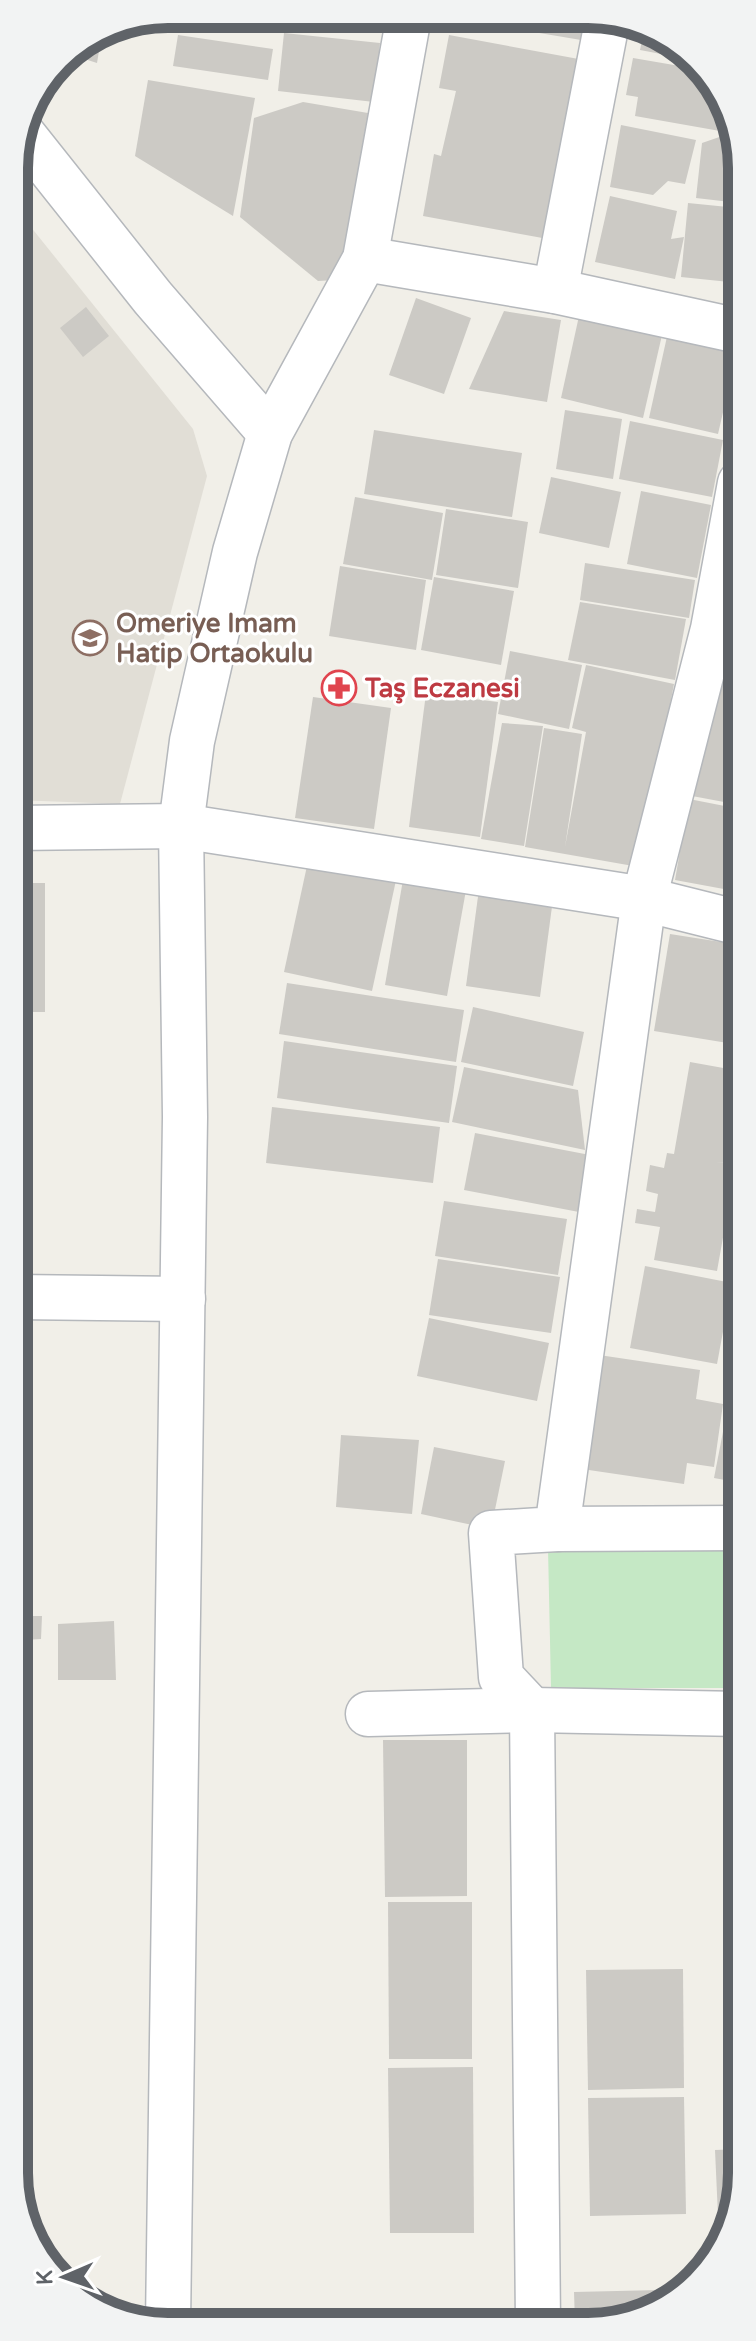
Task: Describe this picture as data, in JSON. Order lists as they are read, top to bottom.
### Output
{
  "places": {
    "school or university": ["Omeriye Imam Hatip Ortaokulu"],
    "pharmacy": ["Taş Eczanesi"]
  },
  "north": "left"
}
